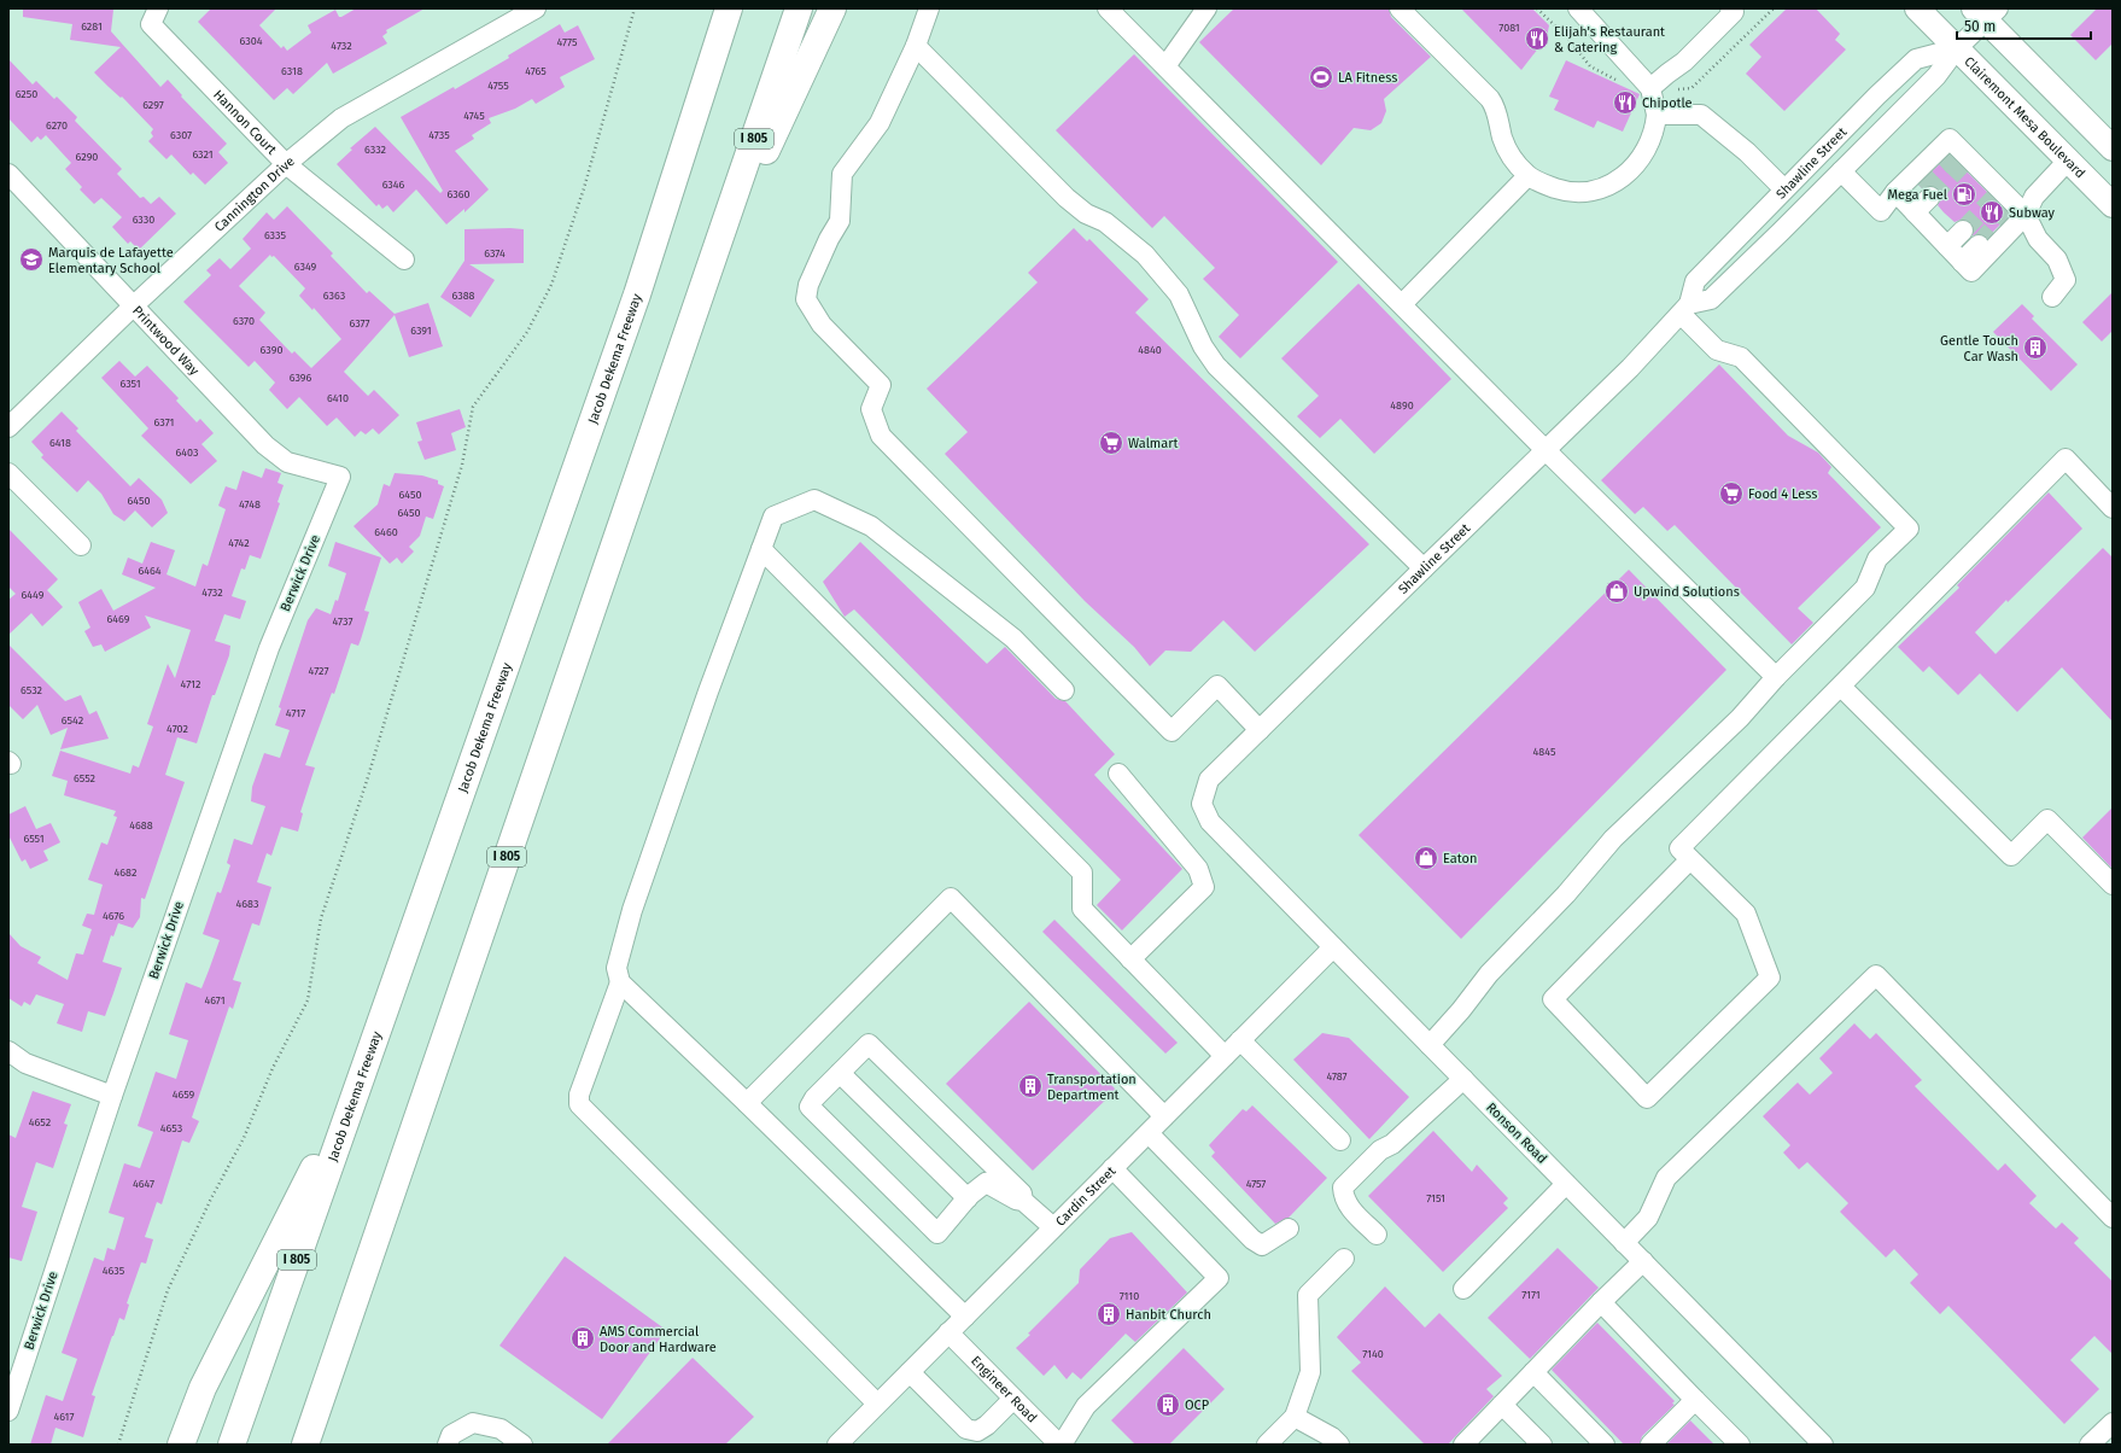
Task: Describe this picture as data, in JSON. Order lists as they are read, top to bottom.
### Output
{
  "streets": {
    "highway": ["I 805", "Jacob Dekema Freeway"],
    "main road": ["Clairemont Mesa Boulevard"],
    "street": [
      "Hannon Court",
      "Shawline Street",
      "Cannington Drive",
      "Printwood Way",
      "Berwick Drive",
      "Ronson Road",
      "Cardin Street",
      "Engineer Road"
    ]
  },
  "crossings": [
    ["Clairemont Mesa Boulevard", "Shawline Street"],
    ["Hannon Court", "Cannington Drive"],
    ["Shawline Street", "Ronson Road"],
    ["Cannington Drive", "Printwood Way"],
    ["Printwood Way", "Berwick Drive"],
    ["Ronson Road", "Cardin Street"],
    ["Cardin Street", "Engineer Road"]
  ],
  "places": {
    "restaurant": ["Elijah's Restaurant & Catering", "Chipotle", "Subway"],
    "sports": ["LA Fitness"],
    "fuel station": ["Mega Fuel"],
    "school or university": ["Marquis de Lafayette Elementary School"],
    "building": [
      "Gentle Touch Car Wash",
      "Transportation Department",
      "Hanbit Church",
      "AMS Commercial Door and Hardware",
      "OCP"
    ],
    "supermarket": ["Walmart", "Food 4 Less"],
    "shop": ["Upwind Solutions", "Eaton"]
  },
  "house_numbers": [
    "6281",
    "7081",
    "6304",
    "4775",
    "4732",
    "6318",
    "4765",
    "4755",
    "6250",
    "6297",
    "4745",
    "6270",
    "6307",
    "4735",
    "6332",
    "6321",
    "6290",
    "6346",
    "6360",
    "6330",
    "6335",
    "6374",
    "6349",
    "6363",
    "6388",
    "6370",
    "6377",
    "6391",
    "6390",
    "4840",
    "6396",
    "6351",
    "6410",
    "4890",
    "6371",
    "6418",
    "6403",
    "6450",
    "6450",
    "4748",
    "6450",
    "6460",
    "4742",
    "6464",
    "4732",
    "6449",
    "6469",
    "4737",
    "4727",
    "4712",
    "6532",
    "4717",
    "6542",
    "4702",
    "4845",
    "6552",
    "4688",
    "6551",
    "4682",
    "4683",
    "4676",
    "4671",
    "4787",
    "4659",
    "4652",
    "4653",
    "4647",
    "4757",
    "7151",
    "4635",
    "7171",
    "7110",
    "7140",
    "4617"
  ],
  "scale_bar": "50 m"
}
